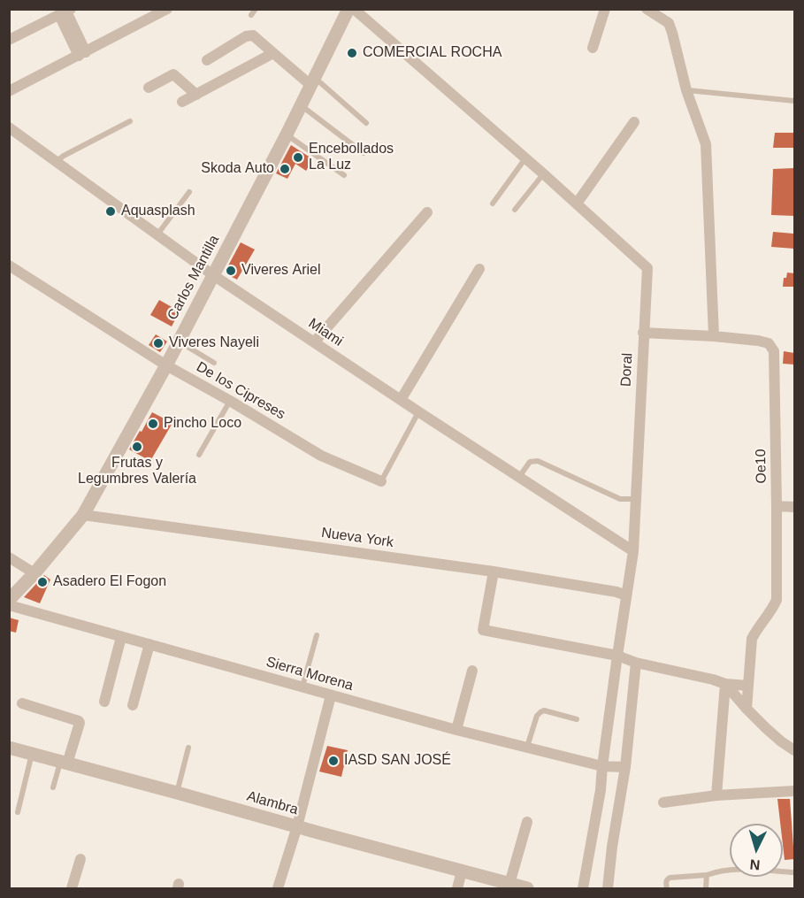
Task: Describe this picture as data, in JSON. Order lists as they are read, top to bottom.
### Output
{
  "streets": {
    "street": [
      "Carlos Mantilla",
      "Miami",
      "Doral",
      "De los Cipreses",
      "Oe10",
      "Nueva York",
      "Sierra Morena",
      "Alambra"
    ]
  },
  "crossings": [
    ["Carlos Mantilla", "Miami"],
    ["Carlos Mantilla", "De los Cipreses"],
    ["Carlos Mantilla", "Nueva York"],
    ["Miami", "Doral"],
    ["Doral", "Oe10"],
    ["Doral", "Nueva York"],
    ["Doral", "Sierra Morena"]
  ],
  "places": [
    "COMERCIAL ROCHA",
    "Encebollados La Luz",
    "Skoda Auto",
    "Aquasplash",
    "Viveres Ariel",
    "Viveres Nayeli",
    "Pincho Loco",
    "Frutas y Legumbres Valería",
    "Asadero El Fogon",
    "IASD SAN JOSÉ"
  ],
  "north": "bottom"
}
